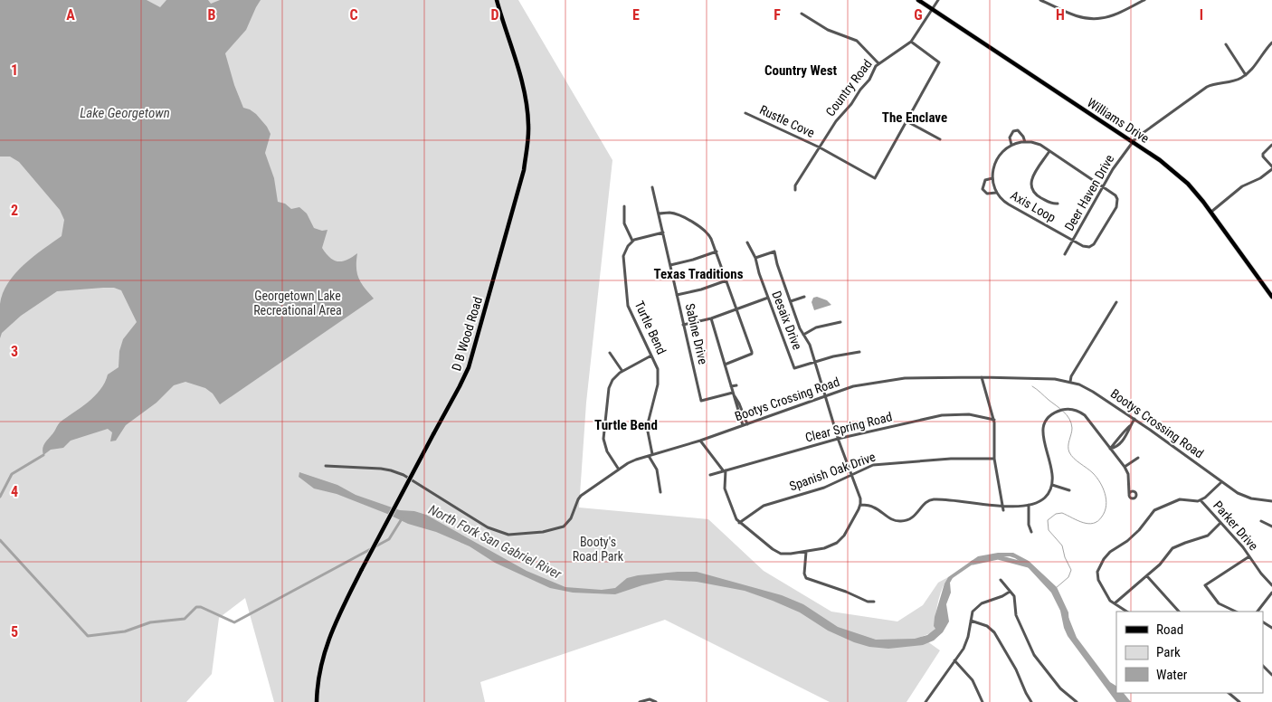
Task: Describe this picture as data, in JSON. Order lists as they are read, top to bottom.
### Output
{
  "streets": {
    "main road": ["Williams Drive", "D B Wood Road"],
    "street": [
      "Country Road",
      "Rustle Cove",
      "Deer Haven Drive",
      "Axis Loop",
      "Desaix Drive",
      "Turtle Bend",
      "Sabine Drive",
      "Bootys Crossing Road",
      "Clear Spring Road",
      "Spanish Oak Drive",
      "Parker Drive"
    ]
  },
  "crossings": [
    ["Country Road", "Williams Drive"],
    ["Country Road", "Rustle Cove"],
    ["Williams Drive", "Deer Haven Drive"],
    ["Deer Haven Drive", "Axis Loop"],
    ["Turtle Bend", "Bootys Crossing Road"]
  ],
  "districts": [
    "Country West",
    "The Enclave",
    "Texas Traditions",
    "Turtle Bend"
  ],
  "water": ["Lake Georgetown", "North Fork San Gabriel River"],
  "parks": ["Georgetown Lake Recreational Area", "Booty's Road Park"],
  "legend": ["Road", "Park", "Water"],
  "grid": {
    "columns": [
      "A",
      "B",
      "C",
      "D",
      "E",
      "F",
      "G",
      "H",
      "I"
    ],
    "rows": [
      "1",
      "2",
      "3",
      "4",
      "5"
    ]
  }
}
